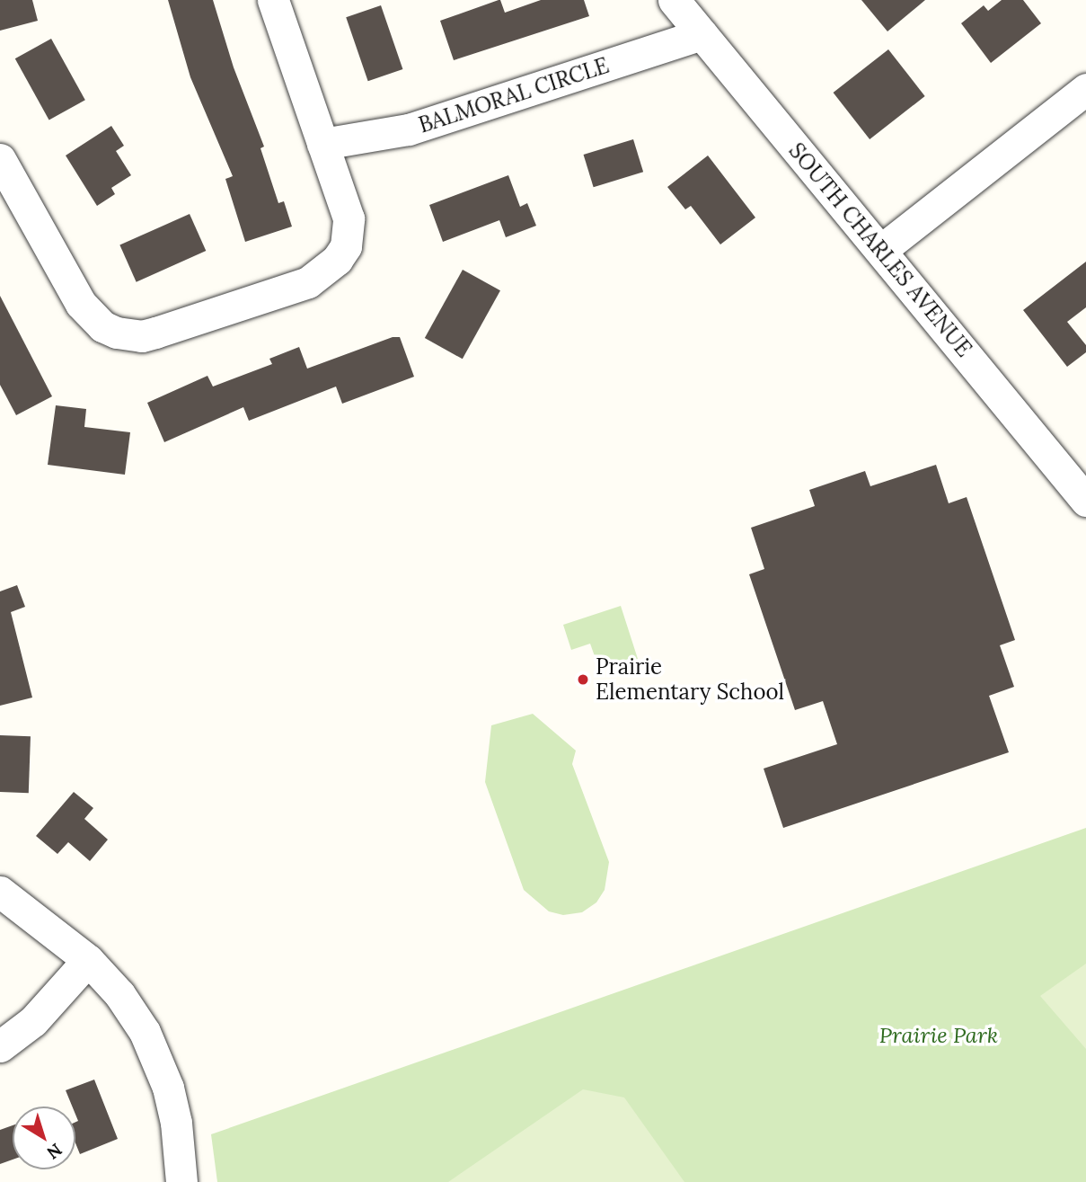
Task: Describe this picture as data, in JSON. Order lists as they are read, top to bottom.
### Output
{
  "streets": {
    "street": ["BALMORAL CIRCLE", "SOUTH CHARLES AVENUE"]
  },
  "crossings": [
    ["BALMORAL CIRCLE", "SOUTH CHARLES AVENUE"]
  ],
  "parks": ["Prairie Park"],
  "places": ["Prairie Elementary School"],
  "north": "bottom right"
}
